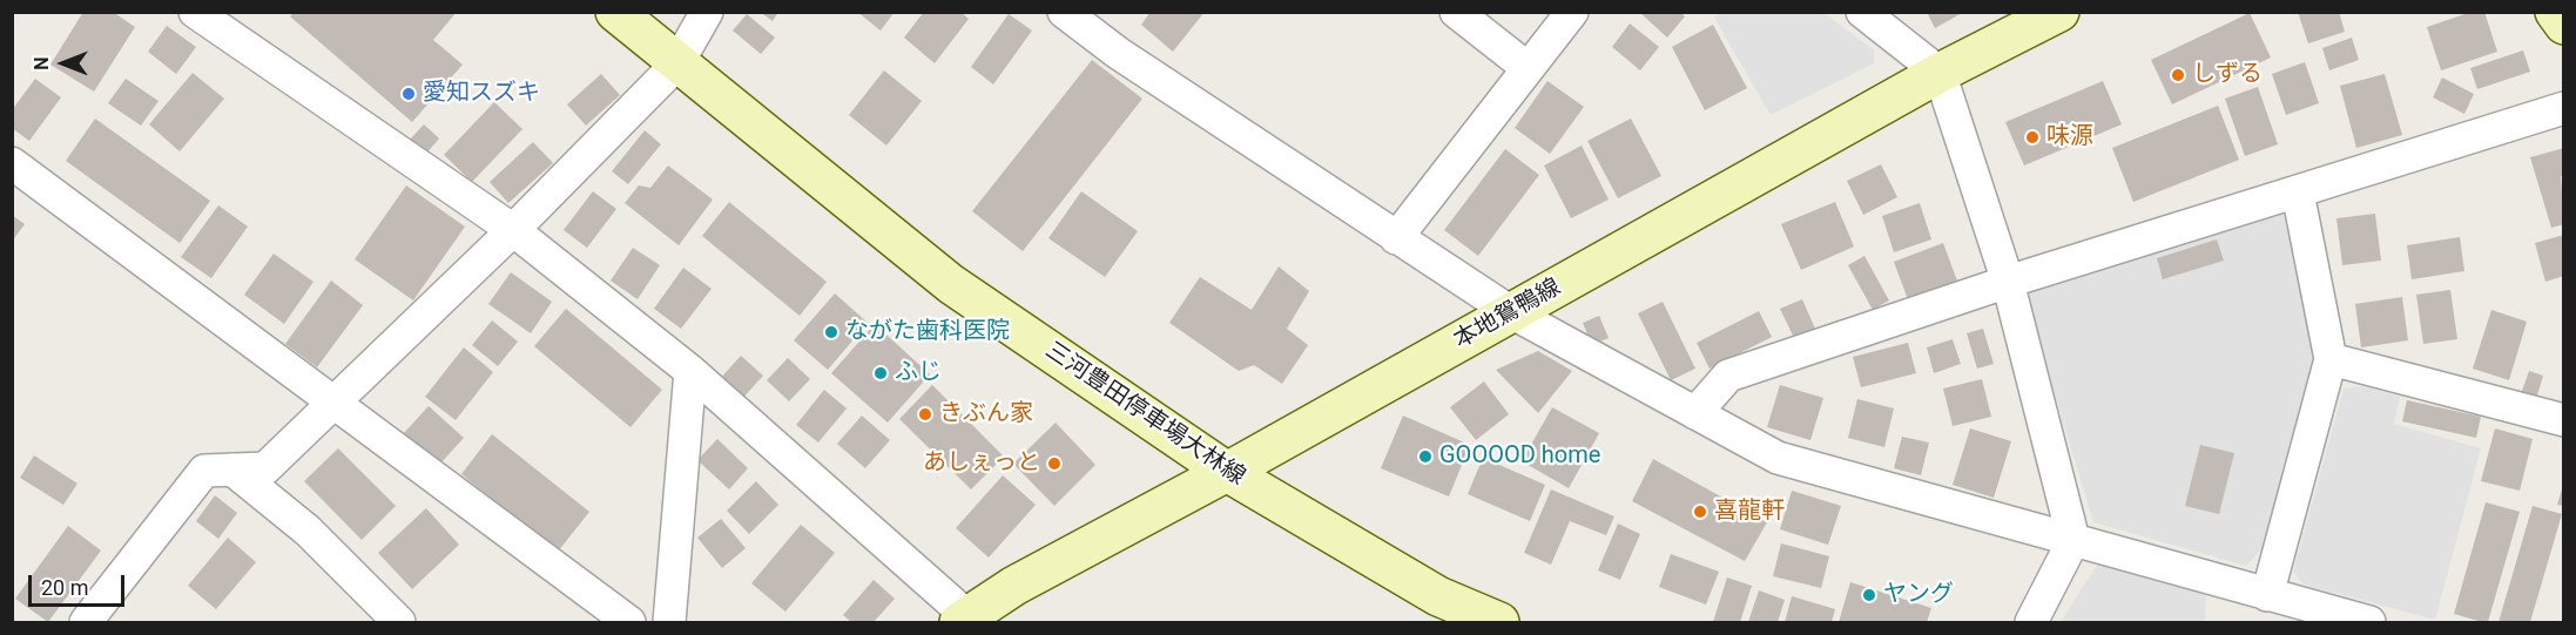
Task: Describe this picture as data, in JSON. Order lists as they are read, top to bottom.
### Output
{
  "streets": {
    "main road": ["本地鴛鴨線", "三河豊田停車場大林線"]
  },
  "crossings": [
    ["本地鴛鴨線", "三河豊田停車場大林線"]
  ],
  "places": [
    "しずる",
    "愛知スズキ",
    "味源",
    "ながた歯科医院",
    "ふじ",
    "きぶん家",
    "GOOOOD home",
    "あしぇっと",
    "喜龍軒",
    "ヤング"
  ],
  "scale_bar": "20 m",
  "north": "left"
}
